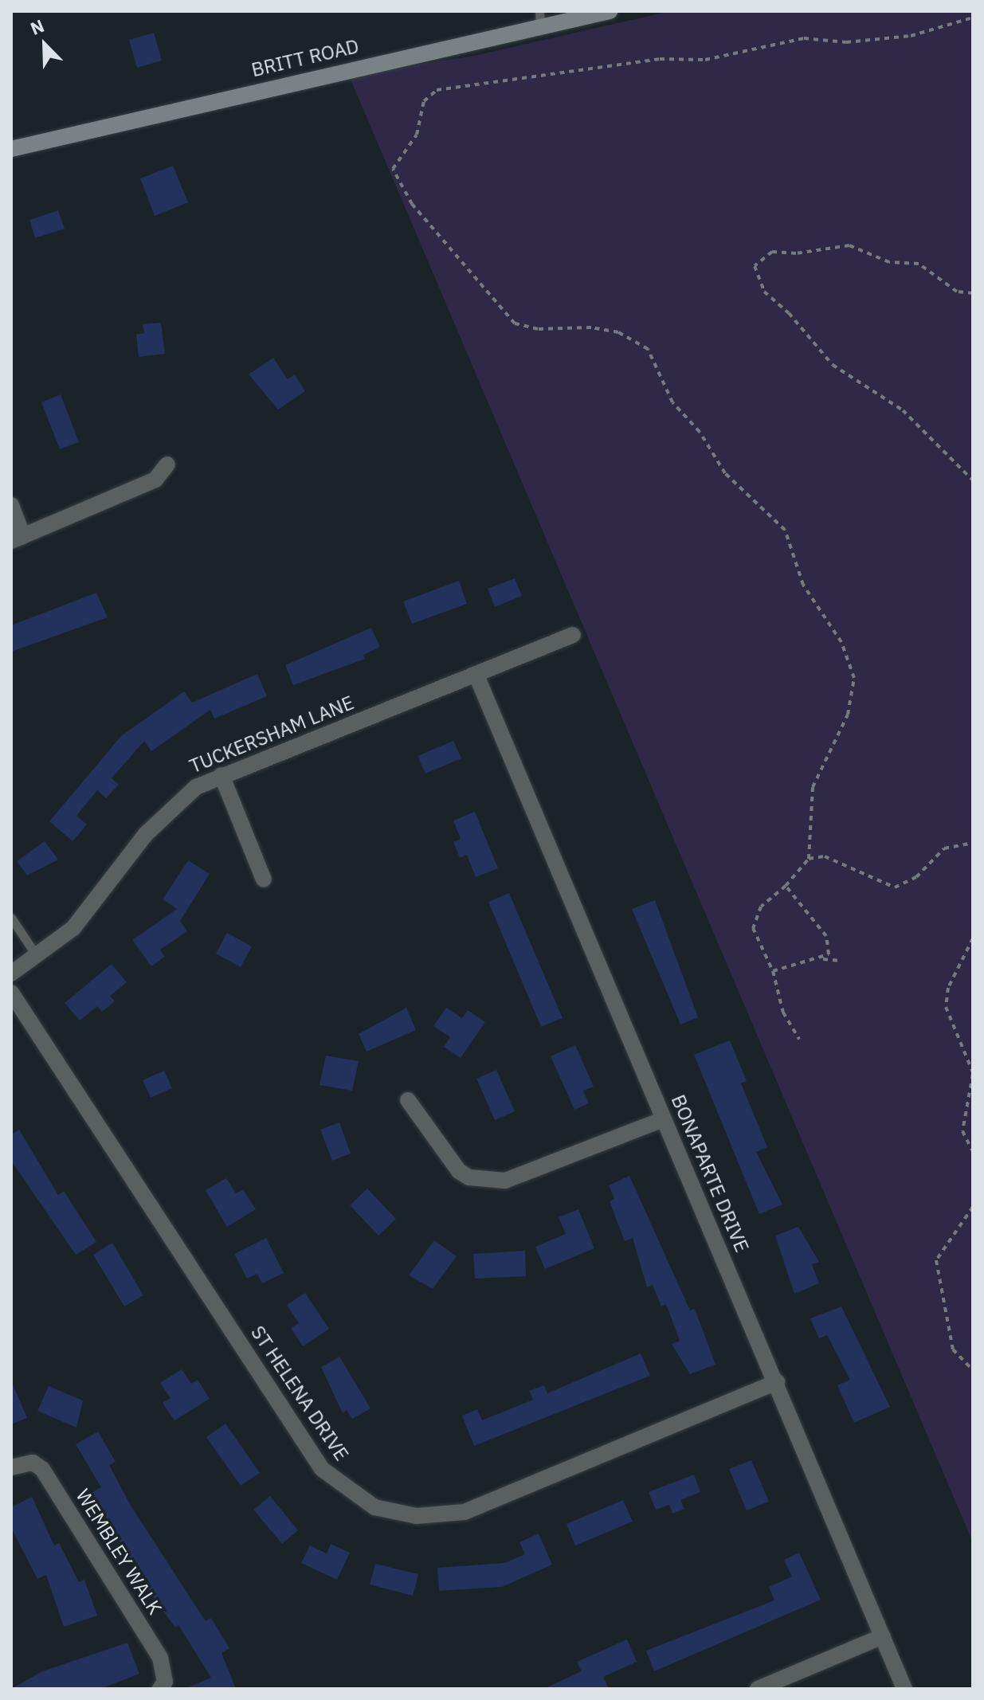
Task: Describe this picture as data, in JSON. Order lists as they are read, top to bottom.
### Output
{
  "streets": {
    "street": [
      "BRITT ROAD",
      "TUCKERSHAM LANE",
      "BONAPARTE DRIVE",
      "ST HELENA DRIVE",
      "WEMBLEY WALK"
    ]
  },
  "crossings": [
    ["TUCKERSHAM LANE", "BONAPARTE DRIVE"],
    ["BONAPARTE DRIVE", "ST HELENA DRIVE"]
  ],
  "north": "top left"
}
